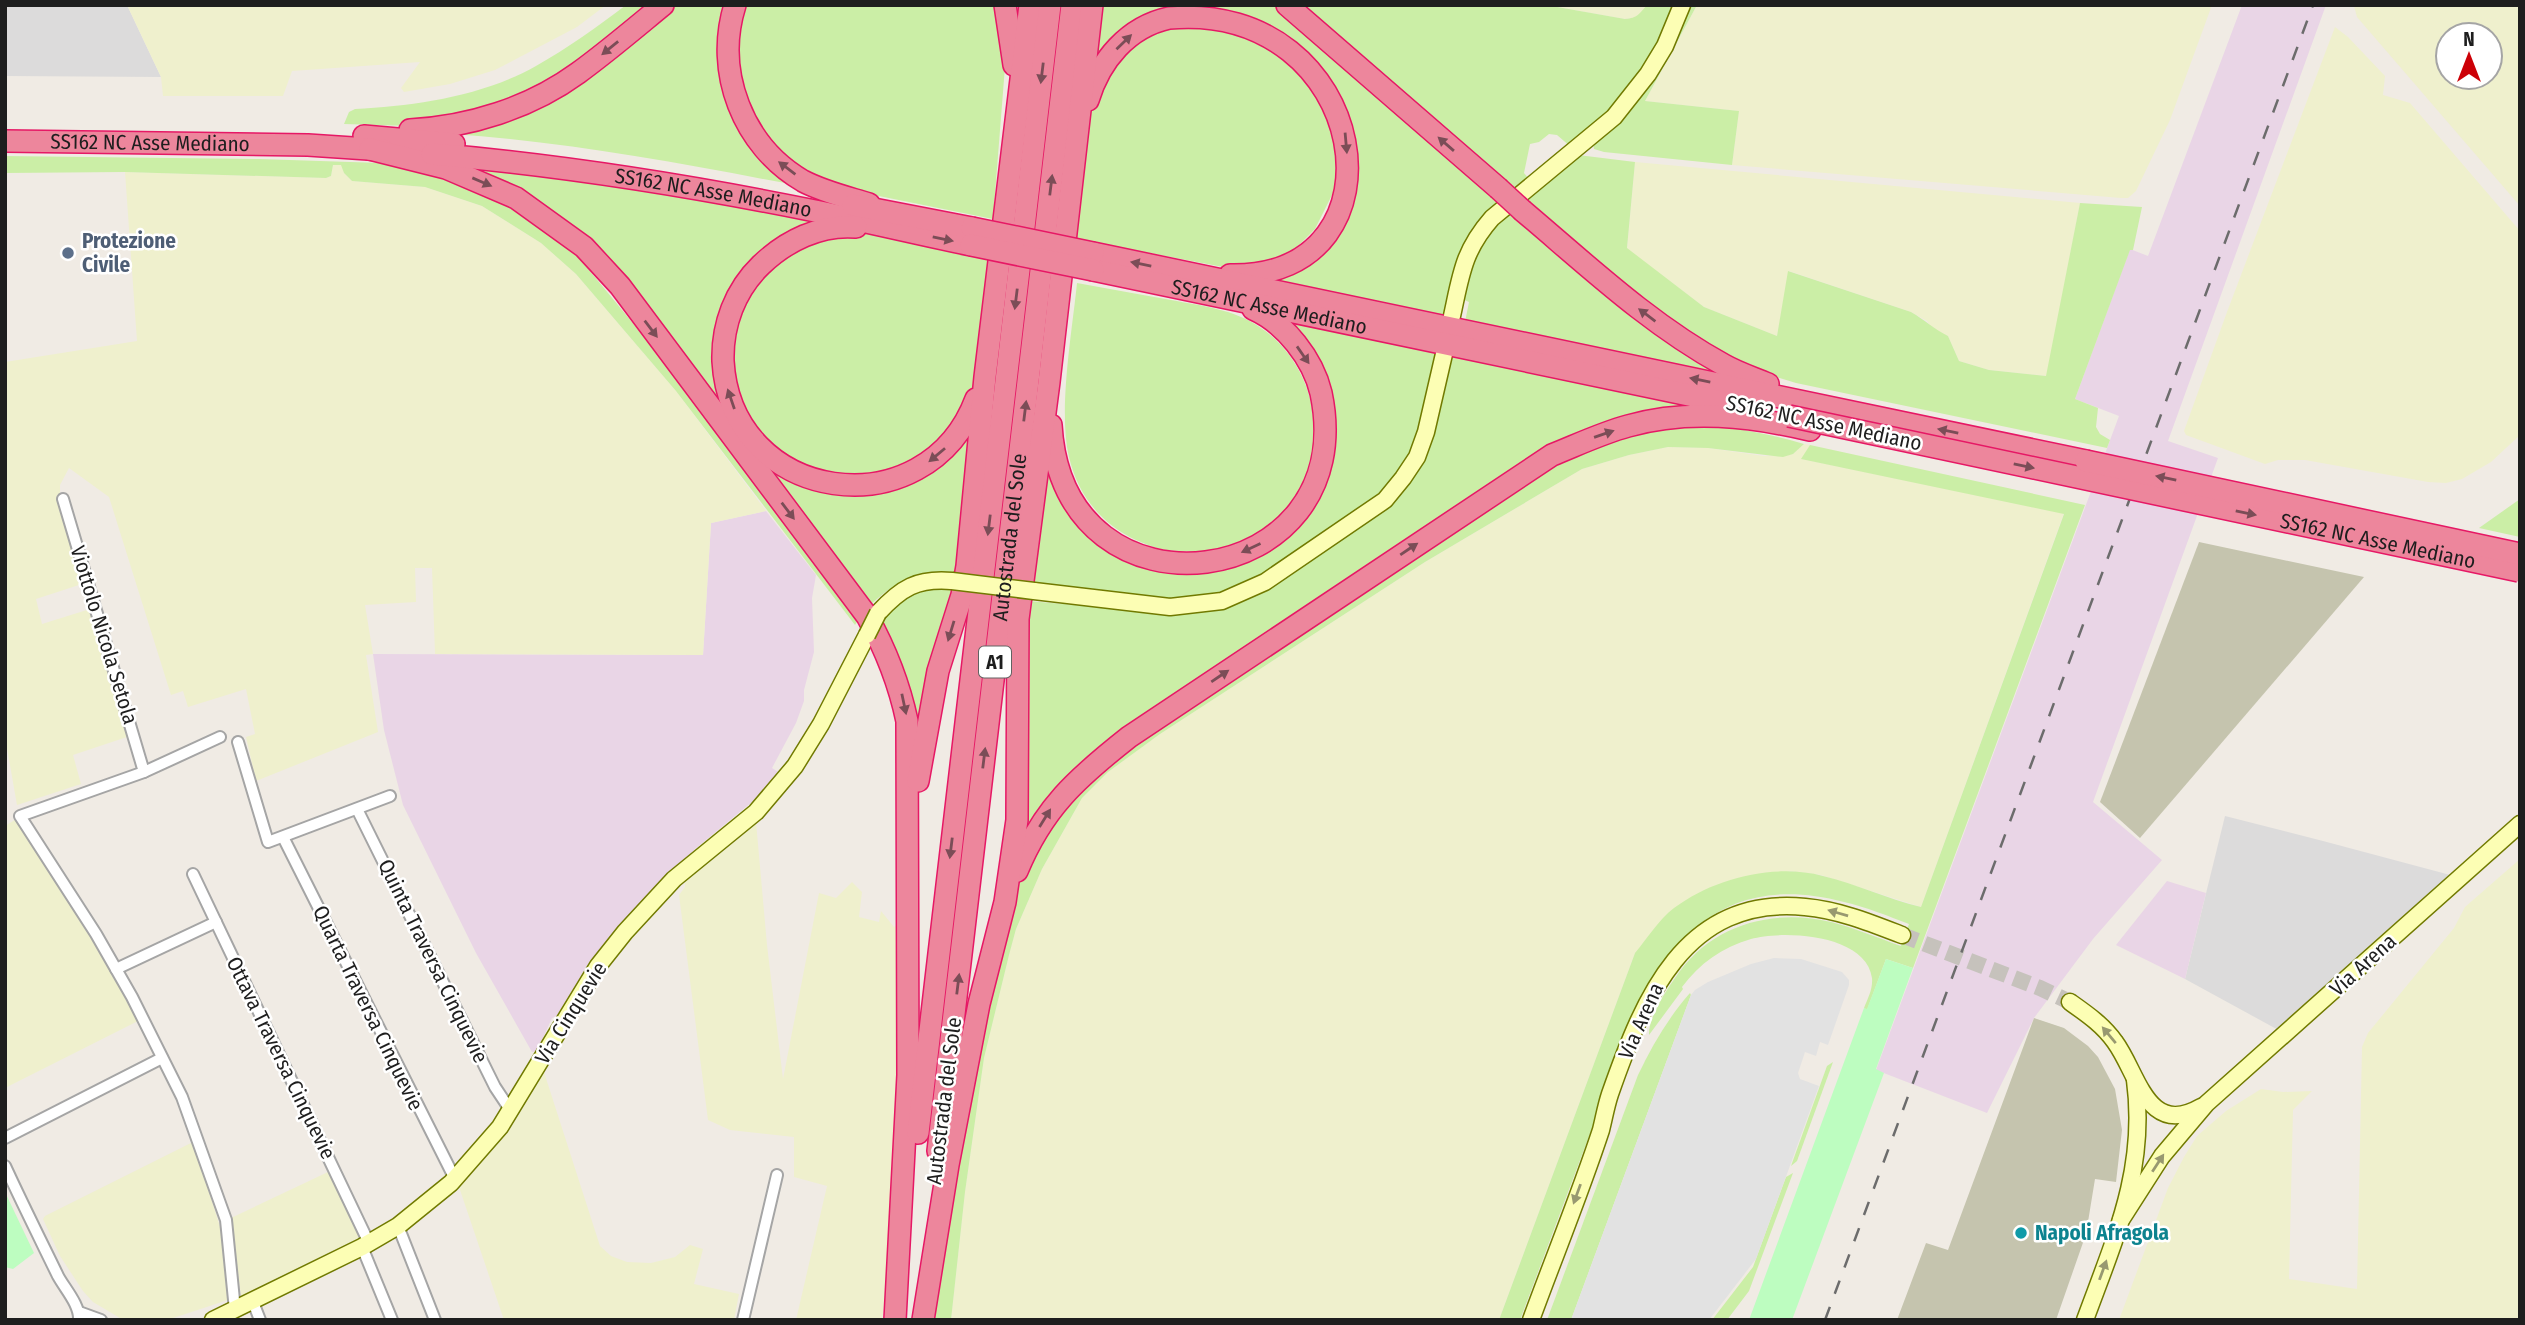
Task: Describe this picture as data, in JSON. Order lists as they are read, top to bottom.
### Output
{
  "streets": {
    "highway": ["SS162 NC Asse Mediano", "Autostrada del Sole", "A1"],
    "street": [
      "Viottolo Nicola Setola",
      "Quinta Traversa Cinquevie",
      "Via Arena",
      "Quarta Traversa Cinquevie",
      "Via Cinquevie",
      "Ottava Traversa Cinquevie"
    ]
  },
  "crossings": [
    ["Quinta Traversa Cinquevie", "Via Cinquevie"],
    ["Quarta Traversa Cinquevie", "Via Cinquevie"],
    ["Via Cinquevie", "Ottava Traversa Cinquevie"]
  ],
  "places": ["Protezione Civile", "Napoli Afragola"],
  "north": "top"
}
